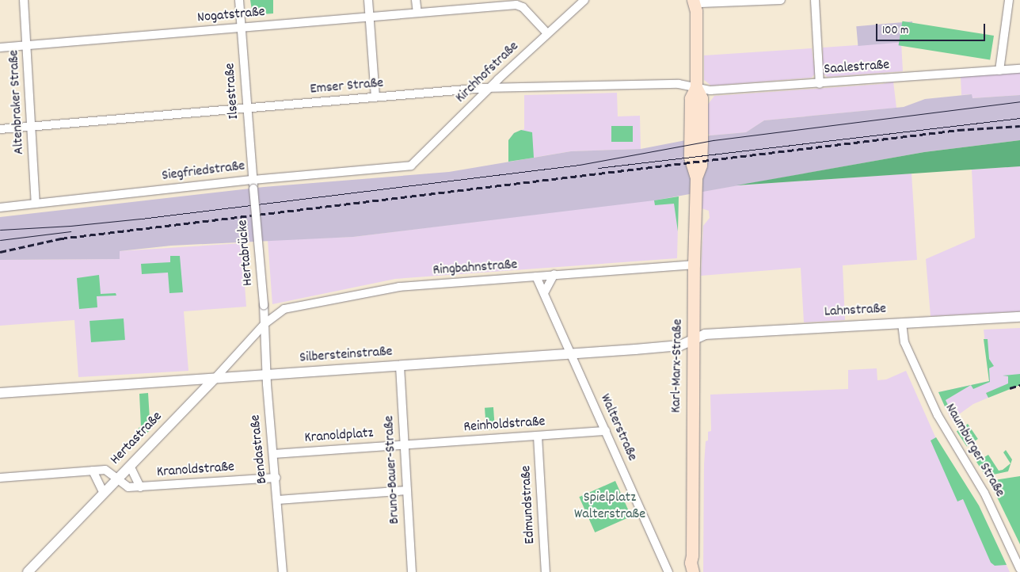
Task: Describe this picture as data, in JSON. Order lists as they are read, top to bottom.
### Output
{
  "streets": {
    "main road": ["Karl-Marx-Straße"],
    "street": [
      "Nogatstraße",
      "Saalestraße",
      "Kirchhofstraße",
      "Emser Straße",
      "Ilsestraße",
      "Altenbraker Straße",
      "Siegfriedstraße",
      "Hertabrücke",
      "Ringbahnstraße",
      "Lahnstraße",
      "Silbersteinstraße",
      "Reinholdstraße",
      "Walterstraße",
      "Kranoldplatz",
      "Hertastraße",
      "Bendastraße",
      "Naumburger Straße",
      "Bruno-Bauer-Straße",
      "Kranoldstraße",
      "Edmundstraße"
    ]
  },
  "crossings": [
    ["Nogatstraße", "Kirchhofstraße"],
    ["Nogatstraße", "Ilsestraße"],
    ["Nogatstraße", "Altenbraker Straße"],
    ["Saalestraße", "Emser Straße"],
    ["Saalestraße", "Karl-Marx-Straße"],
    ["Kirchhofstraße", "Emser Straße"],
    ["Kirchhofstraße", "Siegfriedstraße"],
    ["Emser Straße", "Ilsestraße"],
    ["Emser Straße", "Altenbraker Straße"],
    ["Emser Straße", "Karl-Marx-Straße"],
    ["Ilsestraße", "Siegfriedstraße"],
    ["Ilsestraße", "Hertabrücke"],
    ["Altenbraker Straße", "Siegfriedstraße"],
    ["Siegfriedstraße", "Hertabrücke"],
    ["Hertabrücke", "Ringbahnstraße"],
    ["Hertabrücke", "Hertastraße"],
    ["Hertabrücke", "Bendastraße"],
    ["Ringbahnstraße", "Karl-Marx-Straße"],
    ["Ringbahnstraße", "Walterstraße"],
    ["Ringbahnstraße", "Hertastraße"],
    ["Ringbahnstraße", "Bendastraße"],
    ["Lahnstraße", "Silbersteinstraße"],
    ["Lahnstraße", "Karl-Marx-Straße"],
    ["Lahnstraße", "Naumburger Straße"],
    ["Silbersteinstraße", "Karl-Marx-Straße"],
    ["Silbersteinstraße", "Walterstraße"],
    ["Silbersteinstraße", "Hertastraße"],
    ["Silbersteinstraße", "Bendastraße"],
    ["Silbersteinstraße", "Bruno-Bauer-Straße"],
    ["Reinholdstraße", "Walterstraße"],
    ["Reinholdstraße", "Kranoldplatz"],
    ["Reinholdstraße", "Bruno-Bauer-Straße"],
    ["Reinholdstraße", "Edmundstraße"],
    ["Kranoldplatz", "Bendastraße"],
    ["Kranoldplatz", "Bruno-Bauer-Straße"],
    ["Hertastraße", "Bendastraße"],
    ["Hertastraße", "Kranoldstraße"],
    ["Bendastraße", "Kranoldstraße"]
  ],
  "parks": ["Spielplatz Walterstraße"],
  "scale_bar": "100 m"
}
